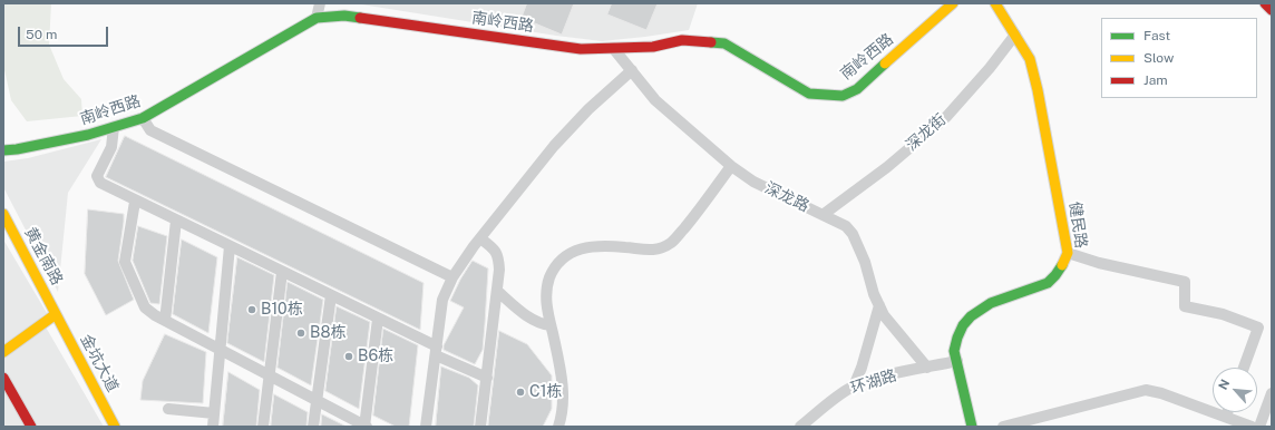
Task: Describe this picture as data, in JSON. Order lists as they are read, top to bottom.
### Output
{
  "streets": {
    "street": [
      "南岭西路",
      "深龙街",
      "深龙路",
      "健民路",
      "黄金南路",
      "金坑大道",
      "环湖路"
    ]
  },
  "crossings": [
    ["南岭西路", "深龙路"],
    ["深龙街", "深龙路"],
    ["深龙街", "健民路"],
    ["深龙路", "环湖路"],
    ["健民路", "环湖路"],
    ["黄金南路", "金坑大道"]
  ],
  "places": [
    "B10栋",
    "B8栋",
    "B6栋",
    "C1栋"
  ],
  "legend": ["Fast", "Slow", "Jam"],
  "scale_bar": "50 m",
  "north": "top left"
}
